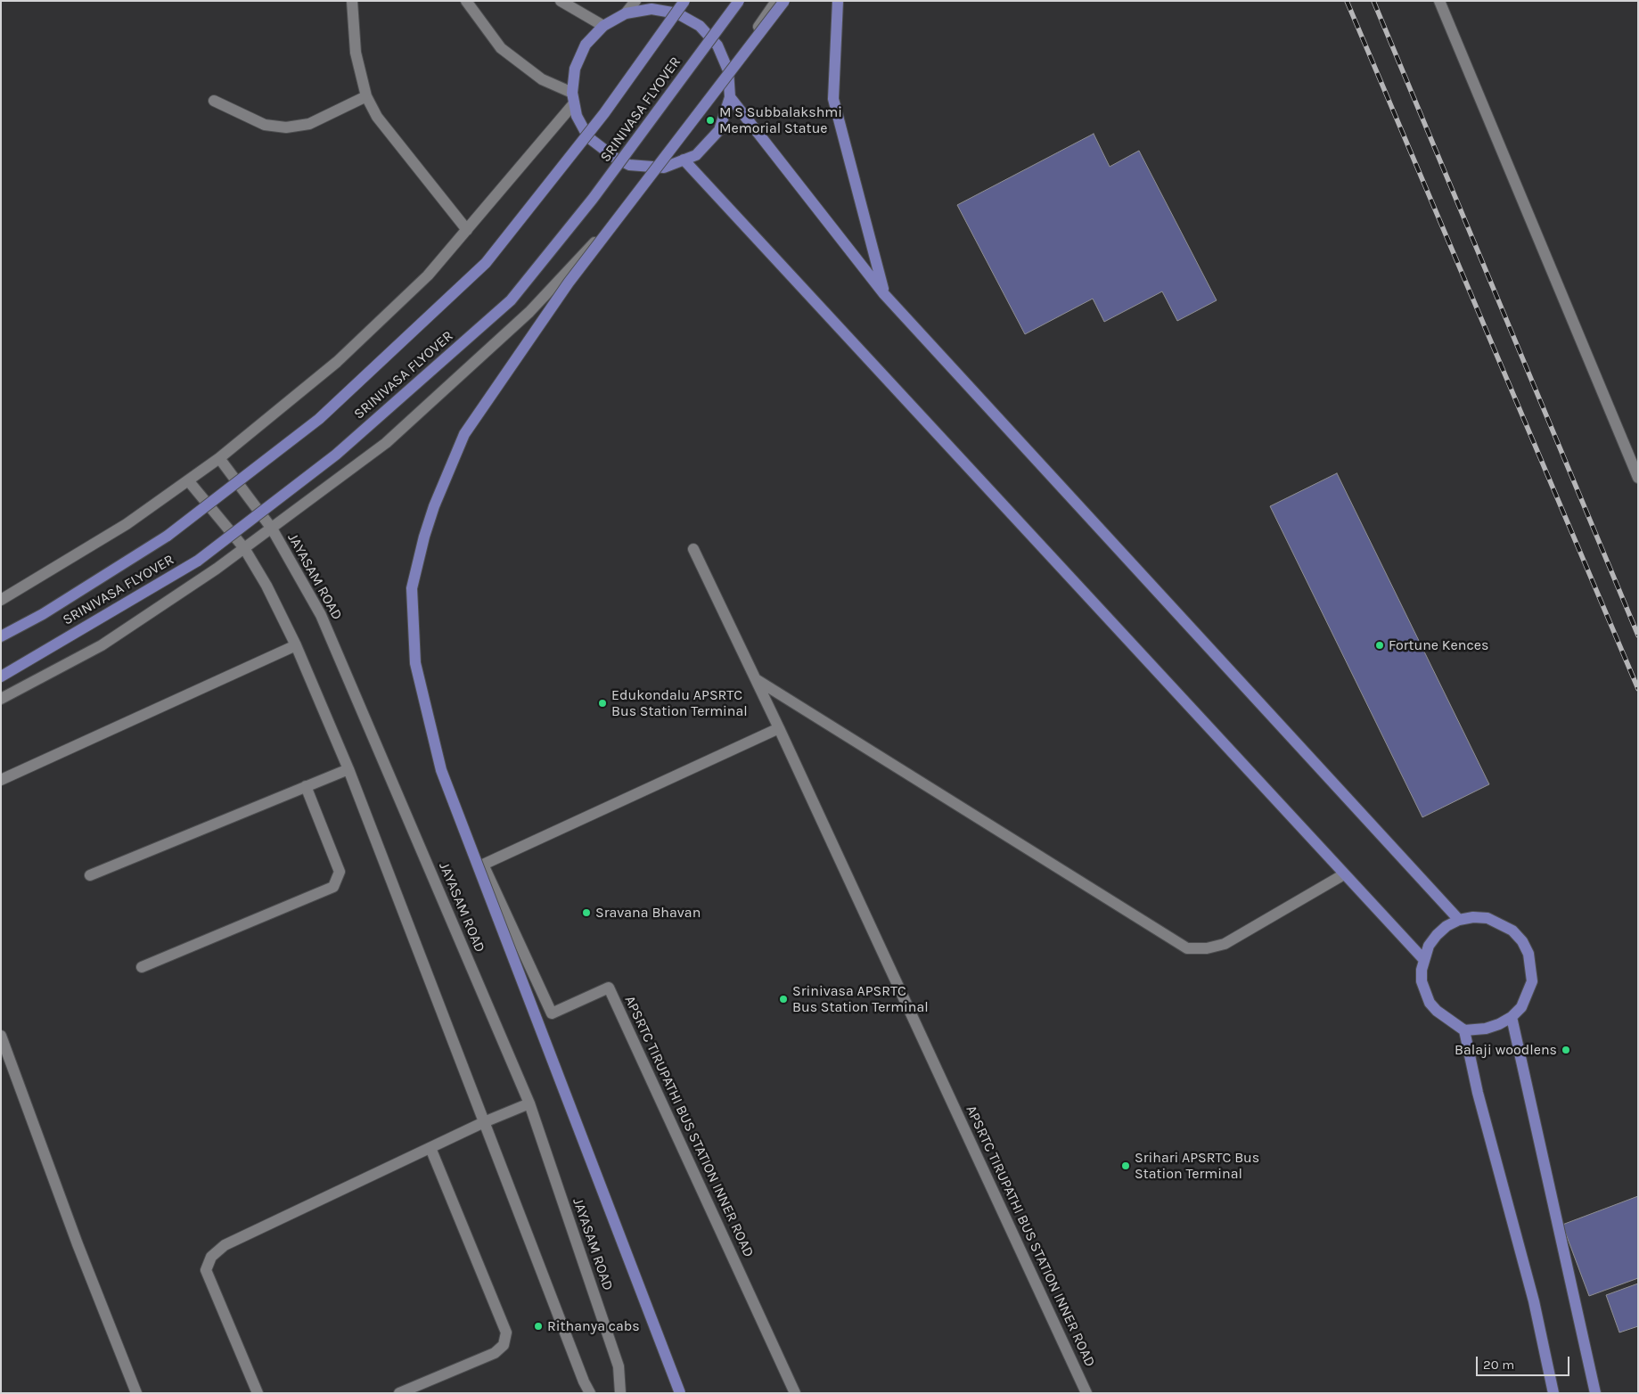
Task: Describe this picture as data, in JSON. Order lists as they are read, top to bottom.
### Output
{
  "streets": {
    "main road": ["SRINIVASA FLYOVER"],
    "street": ["JAYASAM ROAD", "APSRTC TIRUPATHI BUS STATION INNER ROAD"]
  },
  "places": [
    "M S Subbalakshmi Memorial Statue",
    "Fortune Kences",
    "Edukondalu APSRTC Bus Station Terminal",
    "Sravana Bhavan",
    "Srinivasa APSRTC Bus Station Terminal",
    "Balaji woodlens",
    "Srihari APSRTC Bus Station Terminal",
    "Rithanya cabs"
  ],
  "scale_bar": "20 m"
}
